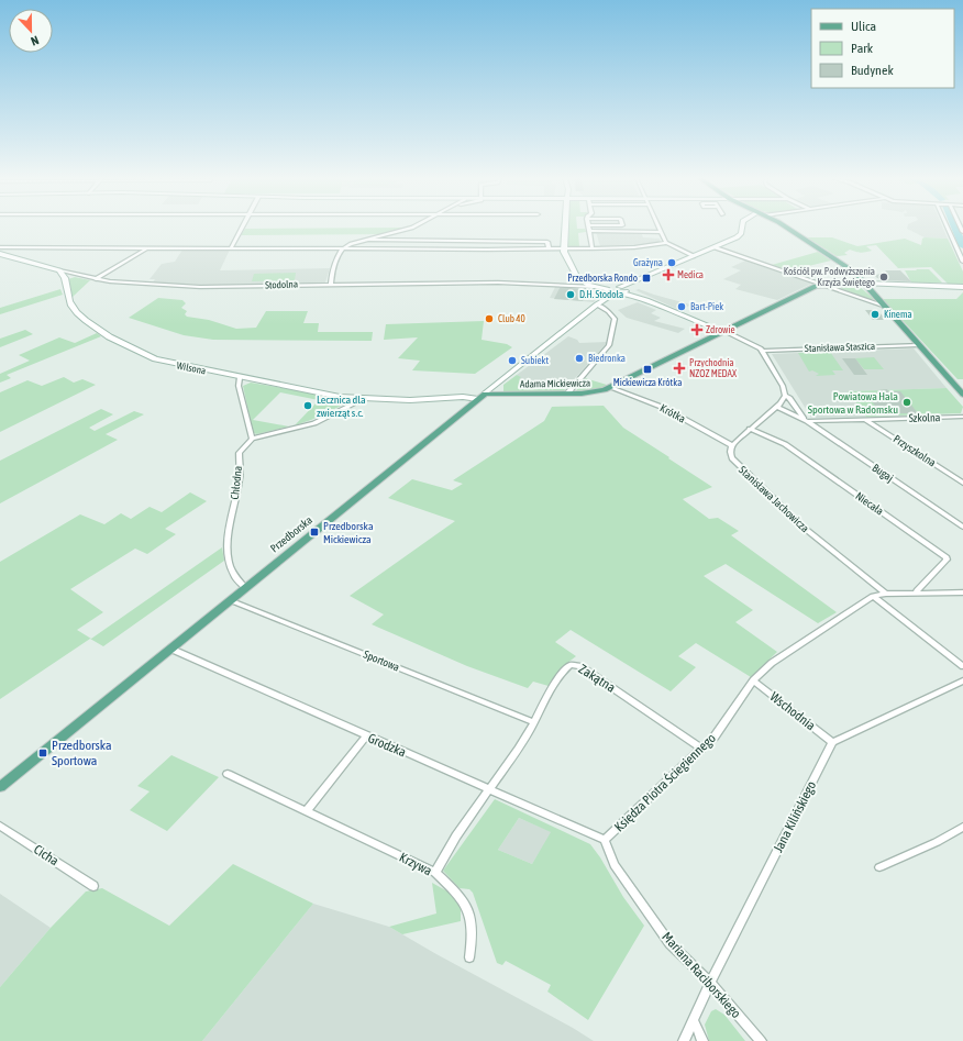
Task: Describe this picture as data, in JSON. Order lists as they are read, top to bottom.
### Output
{
  "streets": {
    "main road": ["Adama Mickiewicza", "Przedborska"],
    "street": [
      "Stodolna",
      "Stanisława Staszica",
      "Wilsona",
      "Krótka",
      "Szkolna",
      "Przyszkolna",
      "Bugaj",
      "Chłodna",
      "Stanisława Jachowicza",
      "Niecała",
      "Sportowa",
      "Zakątna",
      "Wschodnia",
      "Grodzka",
      "Księdza Piotra Ściegiennego",
      "Jana Kilińskiego",
      "Cicha",
      "Krzywa",
      "Mariana Raciborskiego"
    ]
  },
  "crossings": [
    ["Stodolna", "Wilsona"],
    ["Stanisława Staszica", "Bugaj"],
    ["Wilsona", "Adama Mickiewicza"],
    ["Wilsona", "Chłodna"],
    ["Wilsona", "Przedborska"],
    ["Adama Mickiewicza", "Krótka"],
    ["Adama Mickiewicza", "Bugaj"],
    ["Adama Mickiewicza", "Przedborska"],
    ["Krótka", "Stanisława Jachowicza"],
    ["Szkolna", "Przyszkolna"],
    ["Szkolna", "Bugaj"],
    ["Bugaj", "Przedborska"],
    ["Chłodna", "Przedborska"],
    ["Stanisława Jachowicza", "Księdza Piotra Ściegiennego"],
    ["Niecała", "Księdza Piotra Ściegiennego"],
    ["Przedborska", "Sportowa"],
    ["Przedborska", "Grodzka"],
    ["Sportowa", "Zakątna"],
    ["Zakątna", "Grodzka"],
    ["Zakątna", "Księdza Piotra Ściegiennego"],
    ["Zakątna", "Krzywa"],
    ["Wschodnia", "Księdza Piotra Ściegiennego"],
    ["Wschodnia", "Jana Kilińskiego"],
    ["Grodzka", "Księdza Piotra Ściegiennego"],
    ["Grodzka", "Mariana Raciborskiego"],
    ["Księdza Piotra Ściegiennego", "Mariana Raciborskiego"],
    ["Jana Kilińskiego", "Mariana Raciborskiego"]
  ],
  "places": {
    "other": [
      "Grażyna",
      "Kościół pw. Podwyższenia Krzyża Świętego",
      "D.H. Stodoła",
      "Bart-Piek",
      "Kinema",
      "Club 40",
      "Biedronka",
      "Subiekt",
      "Powiatowa Hala Sportowa w Radomsku",
      "Lecznica dla zwierząt s.c."
    ],
    "health": ["Medica", "Zdrowie", "Przychodnia NZOZ MEDAX"],
    "transit": [
      "Przedborska Rondo",
      "Mickiewicza Krótka",
      "Przedborska Mickiewicza",
      "Przedborska Sportowa"
    ]
  },
  "legend": ["Ulica", "Park", "Budynek"],
  "north": "bottom"
}
